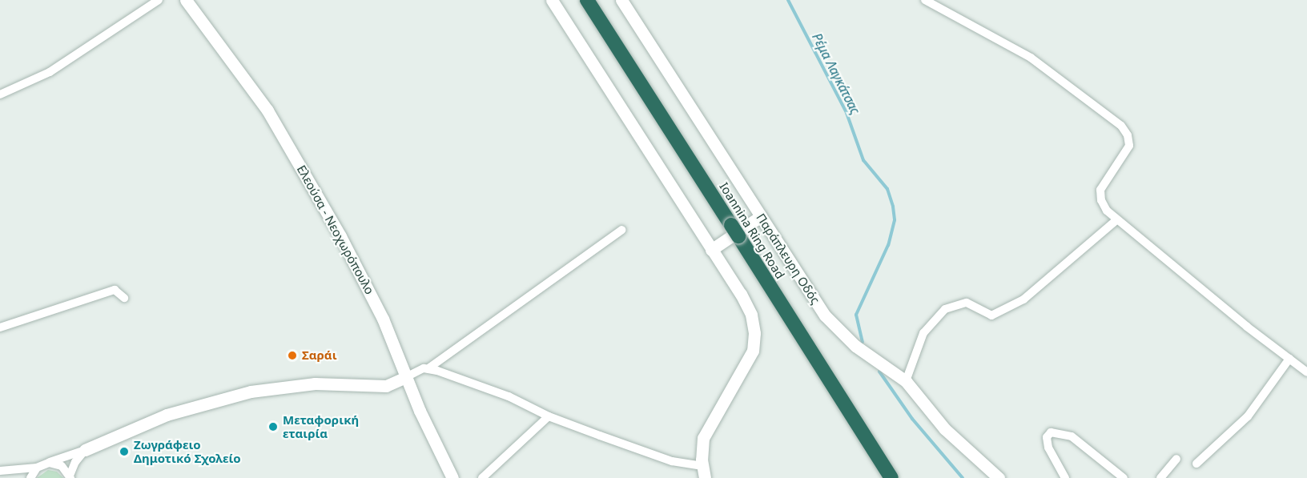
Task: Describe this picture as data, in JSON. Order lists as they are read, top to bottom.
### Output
{
  "streets": {
    "highway": ["Ioannina Ring Road"],
    "street": ["Ελεούσα - Νεοχωρόπουλο", "Παράπλευρη Οδός"]
  },
  "water": ["Ρέμα Λαγκάτσας"],
  "places": ["Σαράι", "Μεταφορική εταιρία", "Ζωγράφειο Δημοτικό Σχολείο"]
}
